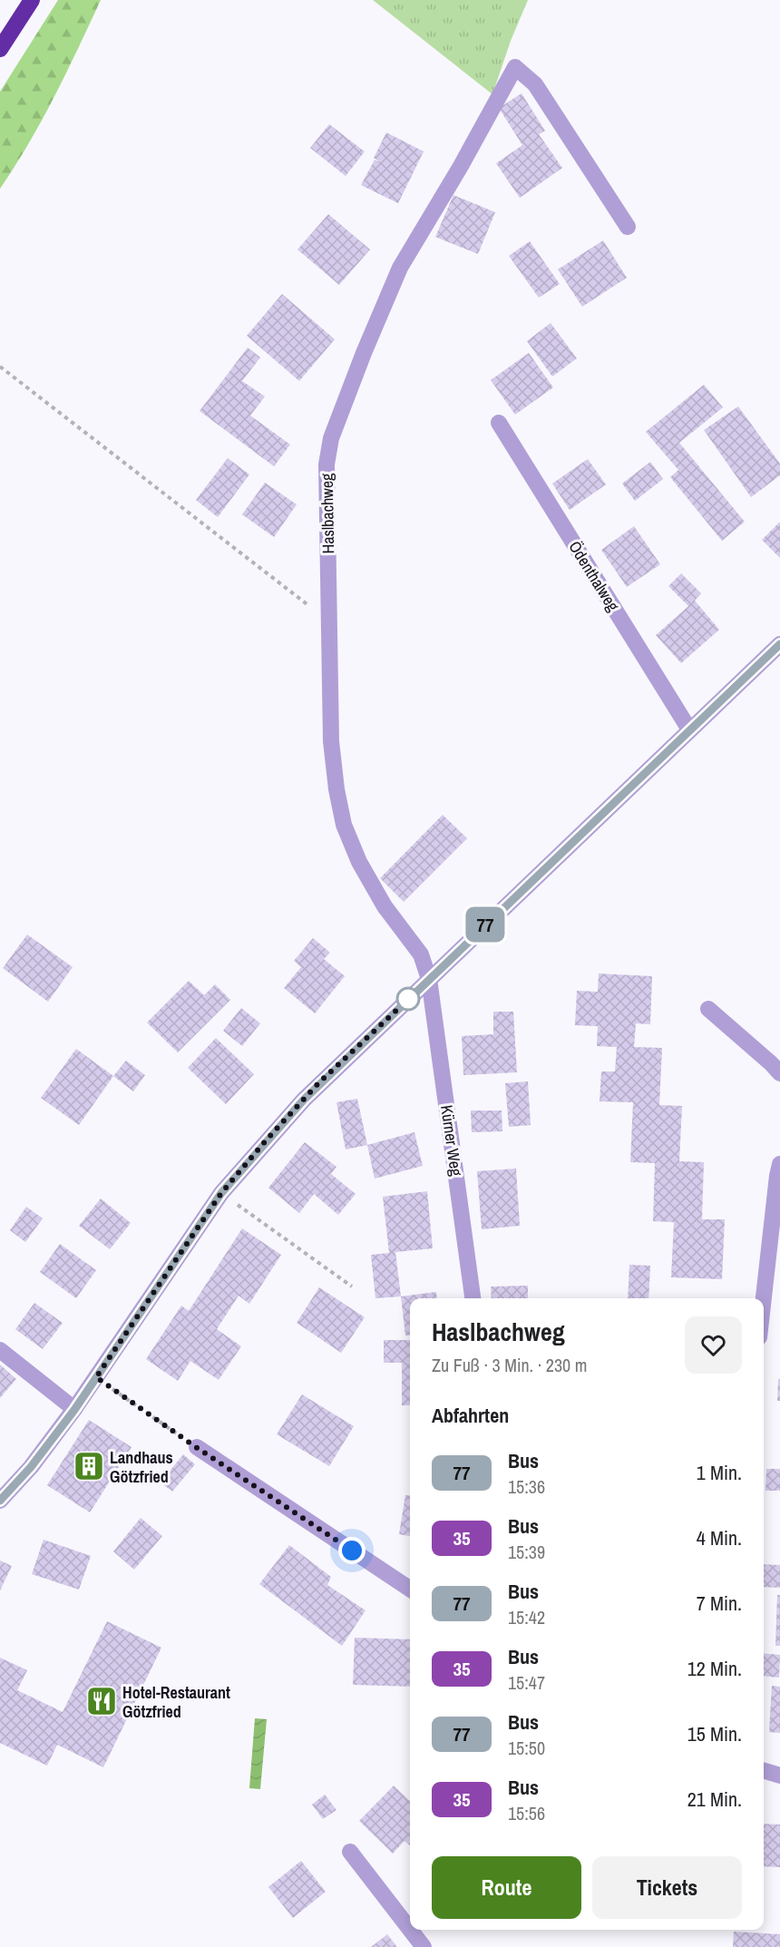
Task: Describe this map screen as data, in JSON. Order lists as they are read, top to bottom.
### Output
{
  "streets": {
    "street": ["Haslbachweg", "Ödenthalweg", "Kürner Weg"]
  },
  "crossings": [
    ["Haslbachweg", "Kürner Weg"]
  ],
  "places": {
    "building": ["Landhaus Götzfried"],
    "restaurant": ["Hotel-Restaurant Götzfried"]
  },
  "lines": ["bus line 77"],
  "page": {
    "on_map": "77",
    "heading": [
      ["Haslbachweg", "Zu Fuß · 3 Min. · 230 m"],
      "Abfahrten"
    ],
    "list": [
      {
        "mark": "77",
        "name": "Bus",
        "note": "15:36",
        "value": "1 Min."
      },
      {
        "mark": "35",
        "name": "Bus",
        "note": "15:39",
        "value": "4 Min."
      },
      {
        "mark": "77",
        "name": "Bus",
        "note": "15:42",
        "value": "7 Min."
      },
      {
        "mark": "35",
        "name": "Bus",
        "note": "15:47",
        "value": "12 Min."
      },
      {
        "mark": "77",
        "name": "Bus",
        "note": "15:50",
        "value": "15 Min."
      },
      {
        "mark": "35",
        "name": "Bus",
        "note": "15:56",
        "value": "21 Min."
      }
    ],
    "buttons": ["Route", "Tickets"]
  }
}
